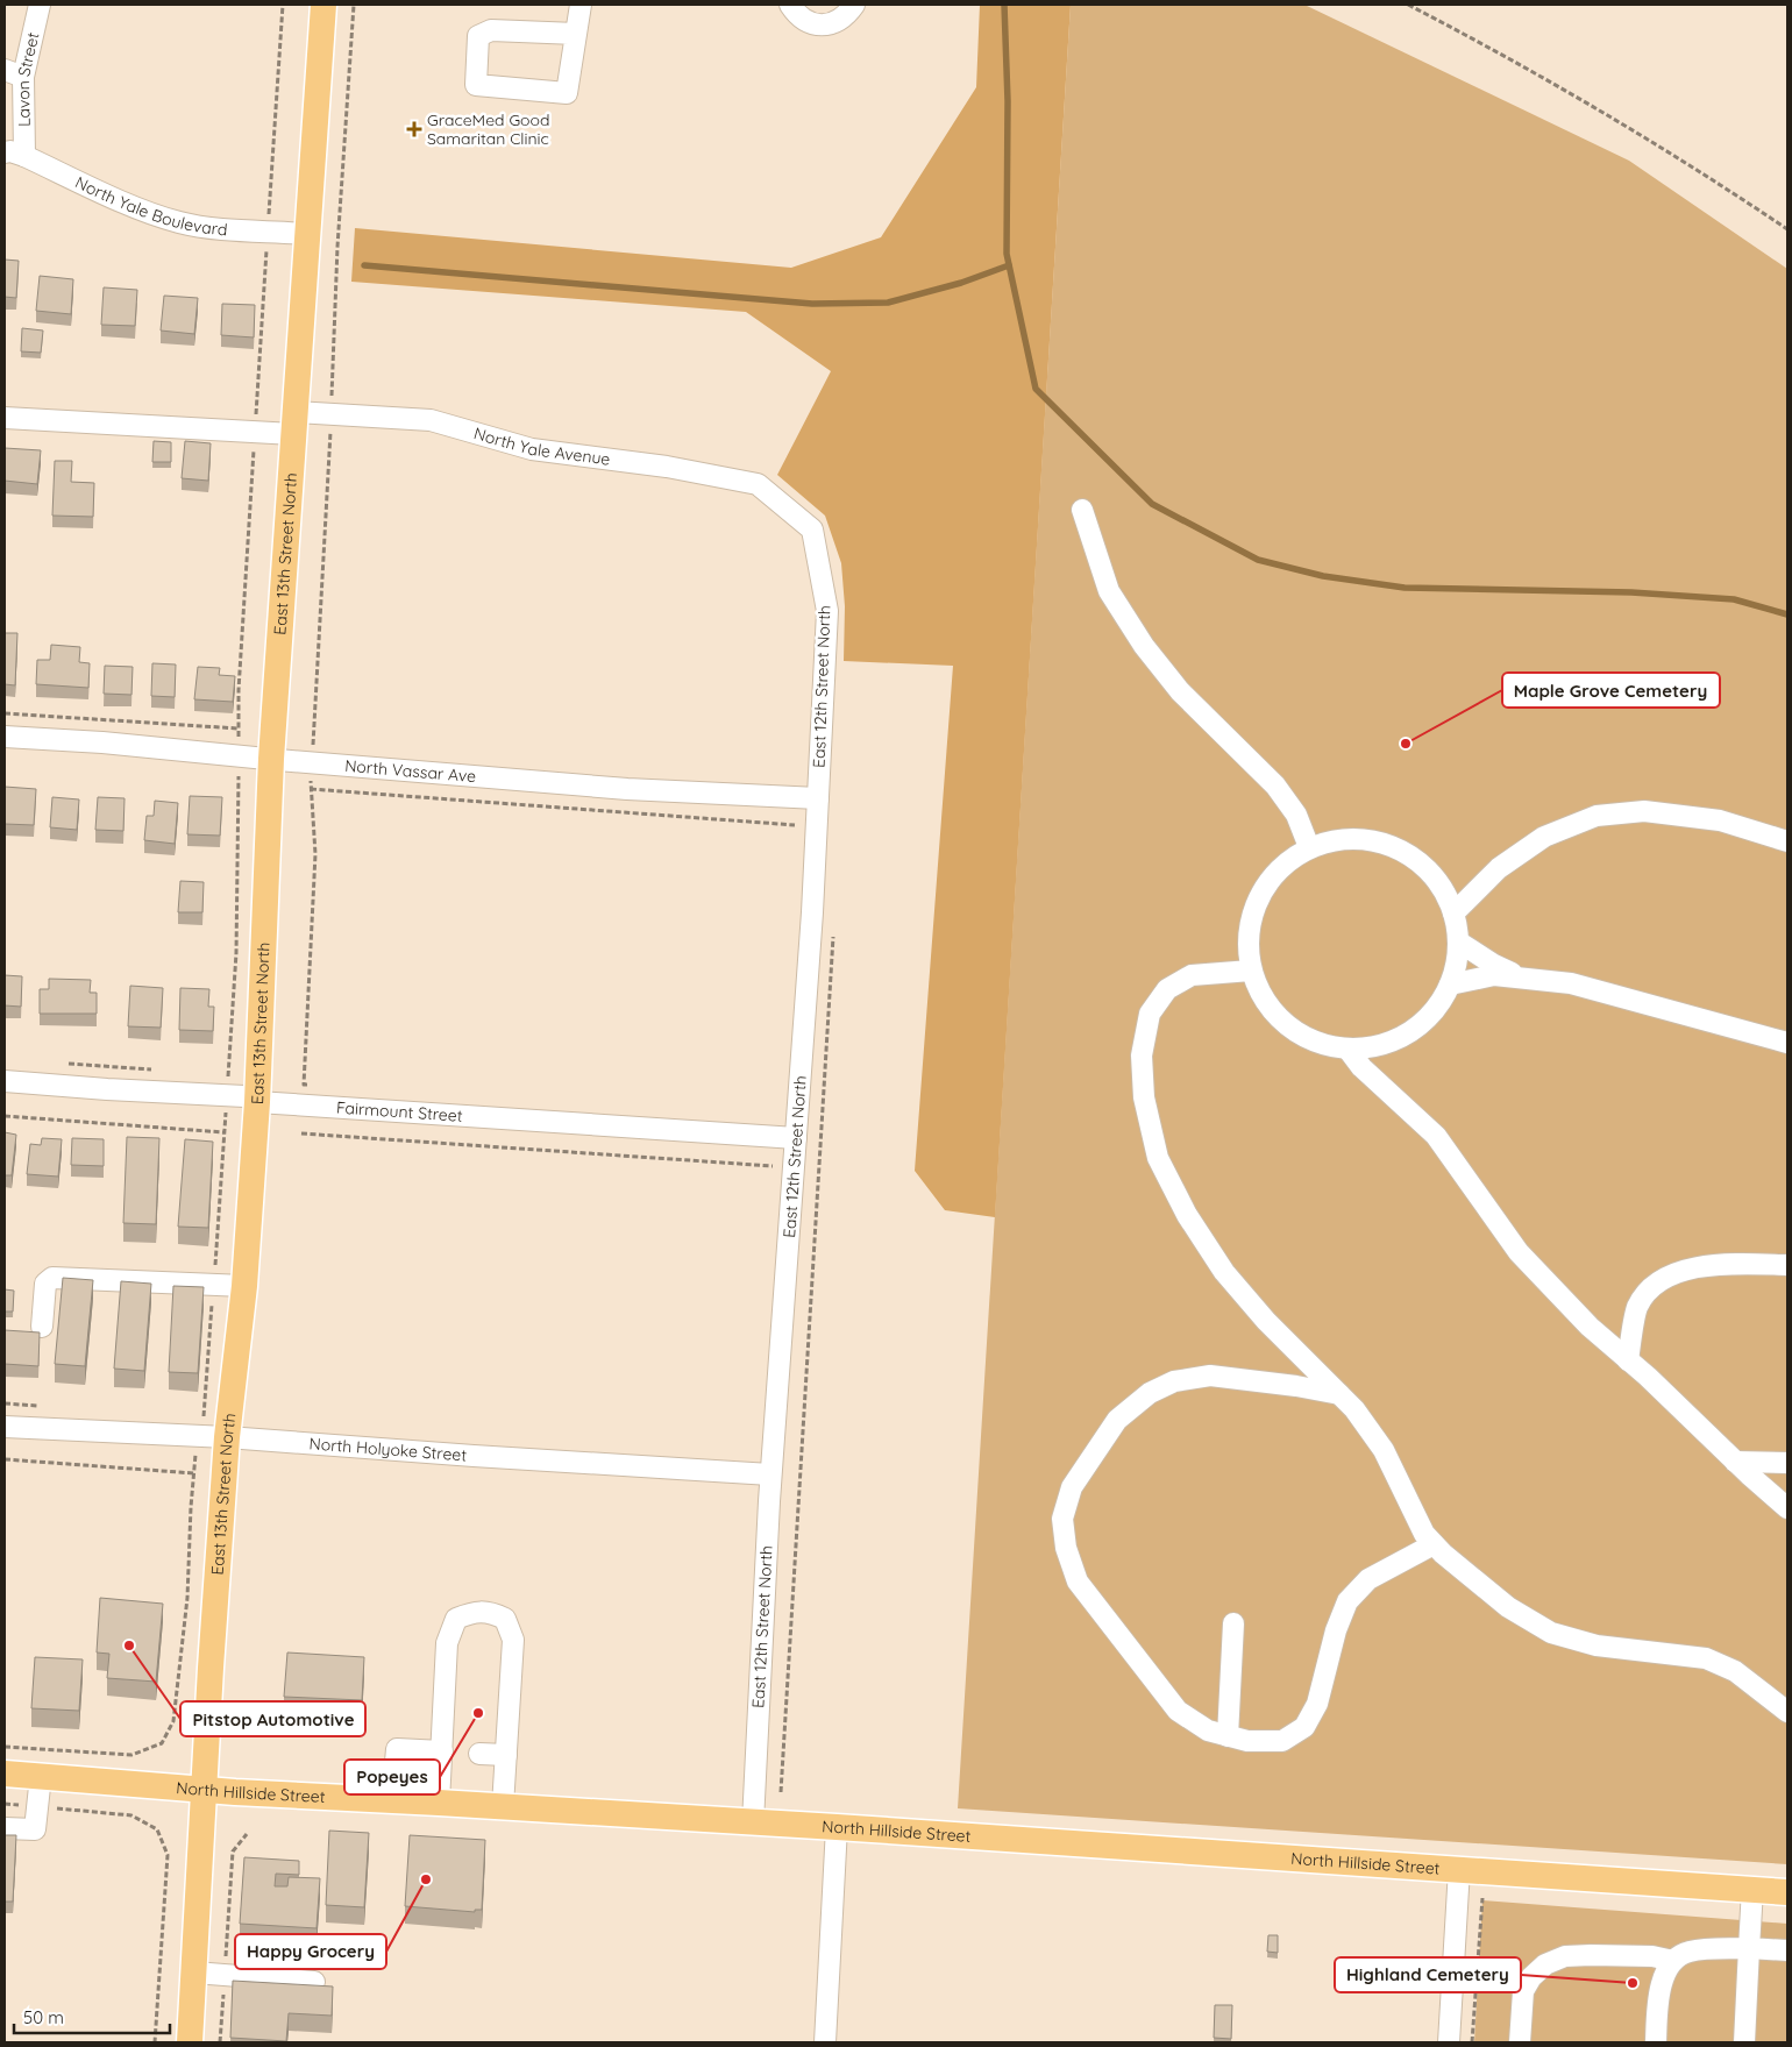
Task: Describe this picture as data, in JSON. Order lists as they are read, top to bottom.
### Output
{
  "streets": {
    "main road": ["East 13th Street North", "North Hillside Street"],
    "street": [
      "Lavon Street",
      "North Yale Boulevard",
      "North Yale Avenue",
      "East 12th Street North",
      "North Vassar Ave",
      "Fairmount Street",
      "North Holyoke Street"
    ]
  },
  "crossings": [
    ["Lavon Street", "North Yale Boulevard"],
    ["North Yale Boulevard", "East 13th Street North"],
    ["North Yale Avenue", "East 13th Street North"],
    ["North Yale Avenue", "East 12th Street North"],
    ["East 13th Street North", "North Vassar Ave"],
    ["East 13th Street North", "Fairmount Street"],
    ["East 13th Street North", "North Holyoke Street"],
    ["East 13th Street North", "North Hillside Street"],
    ["East 12th Street North", "North Vassar Ave"],
    ["East 12th Street North", "Fairmount Street"],
    ["East 12th Street North", "North Holyoke Street"],
    ["East 12th Street North", "North Hillside Street"]
  ],
  "places": {
    "health": ["GraceMed Good Samaritan Clinic"],
    "other": [
      "Maple Grove Cemetery",
      "Pitstop Automotive",
      "Popeyes",
      "Happy Grocery",
      "Highland Cemetery"
    ]
  },
  "scale_bar": "50 m"
}
